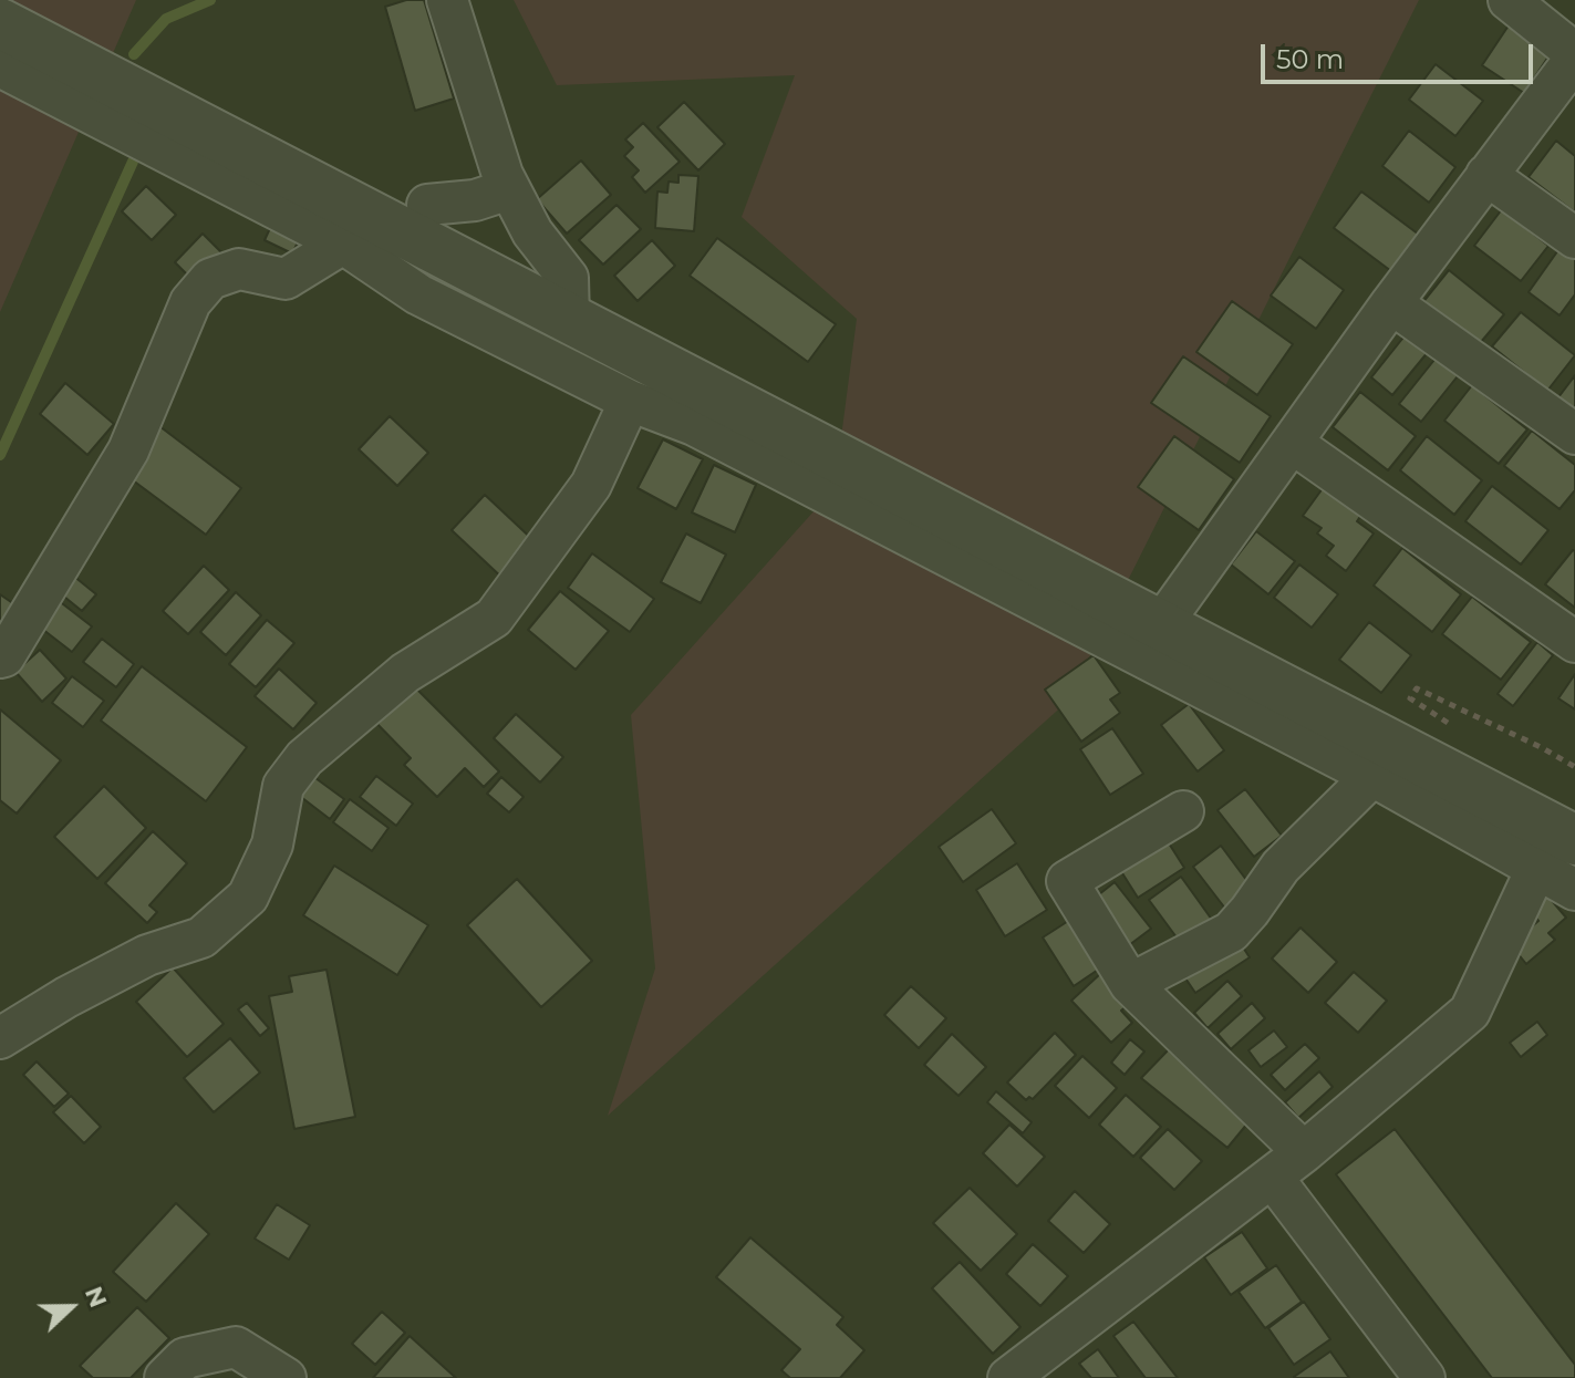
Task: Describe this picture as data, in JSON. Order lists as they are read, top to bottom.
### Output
{
  "scale_bar": "50 m",
  "north": "right"
}
